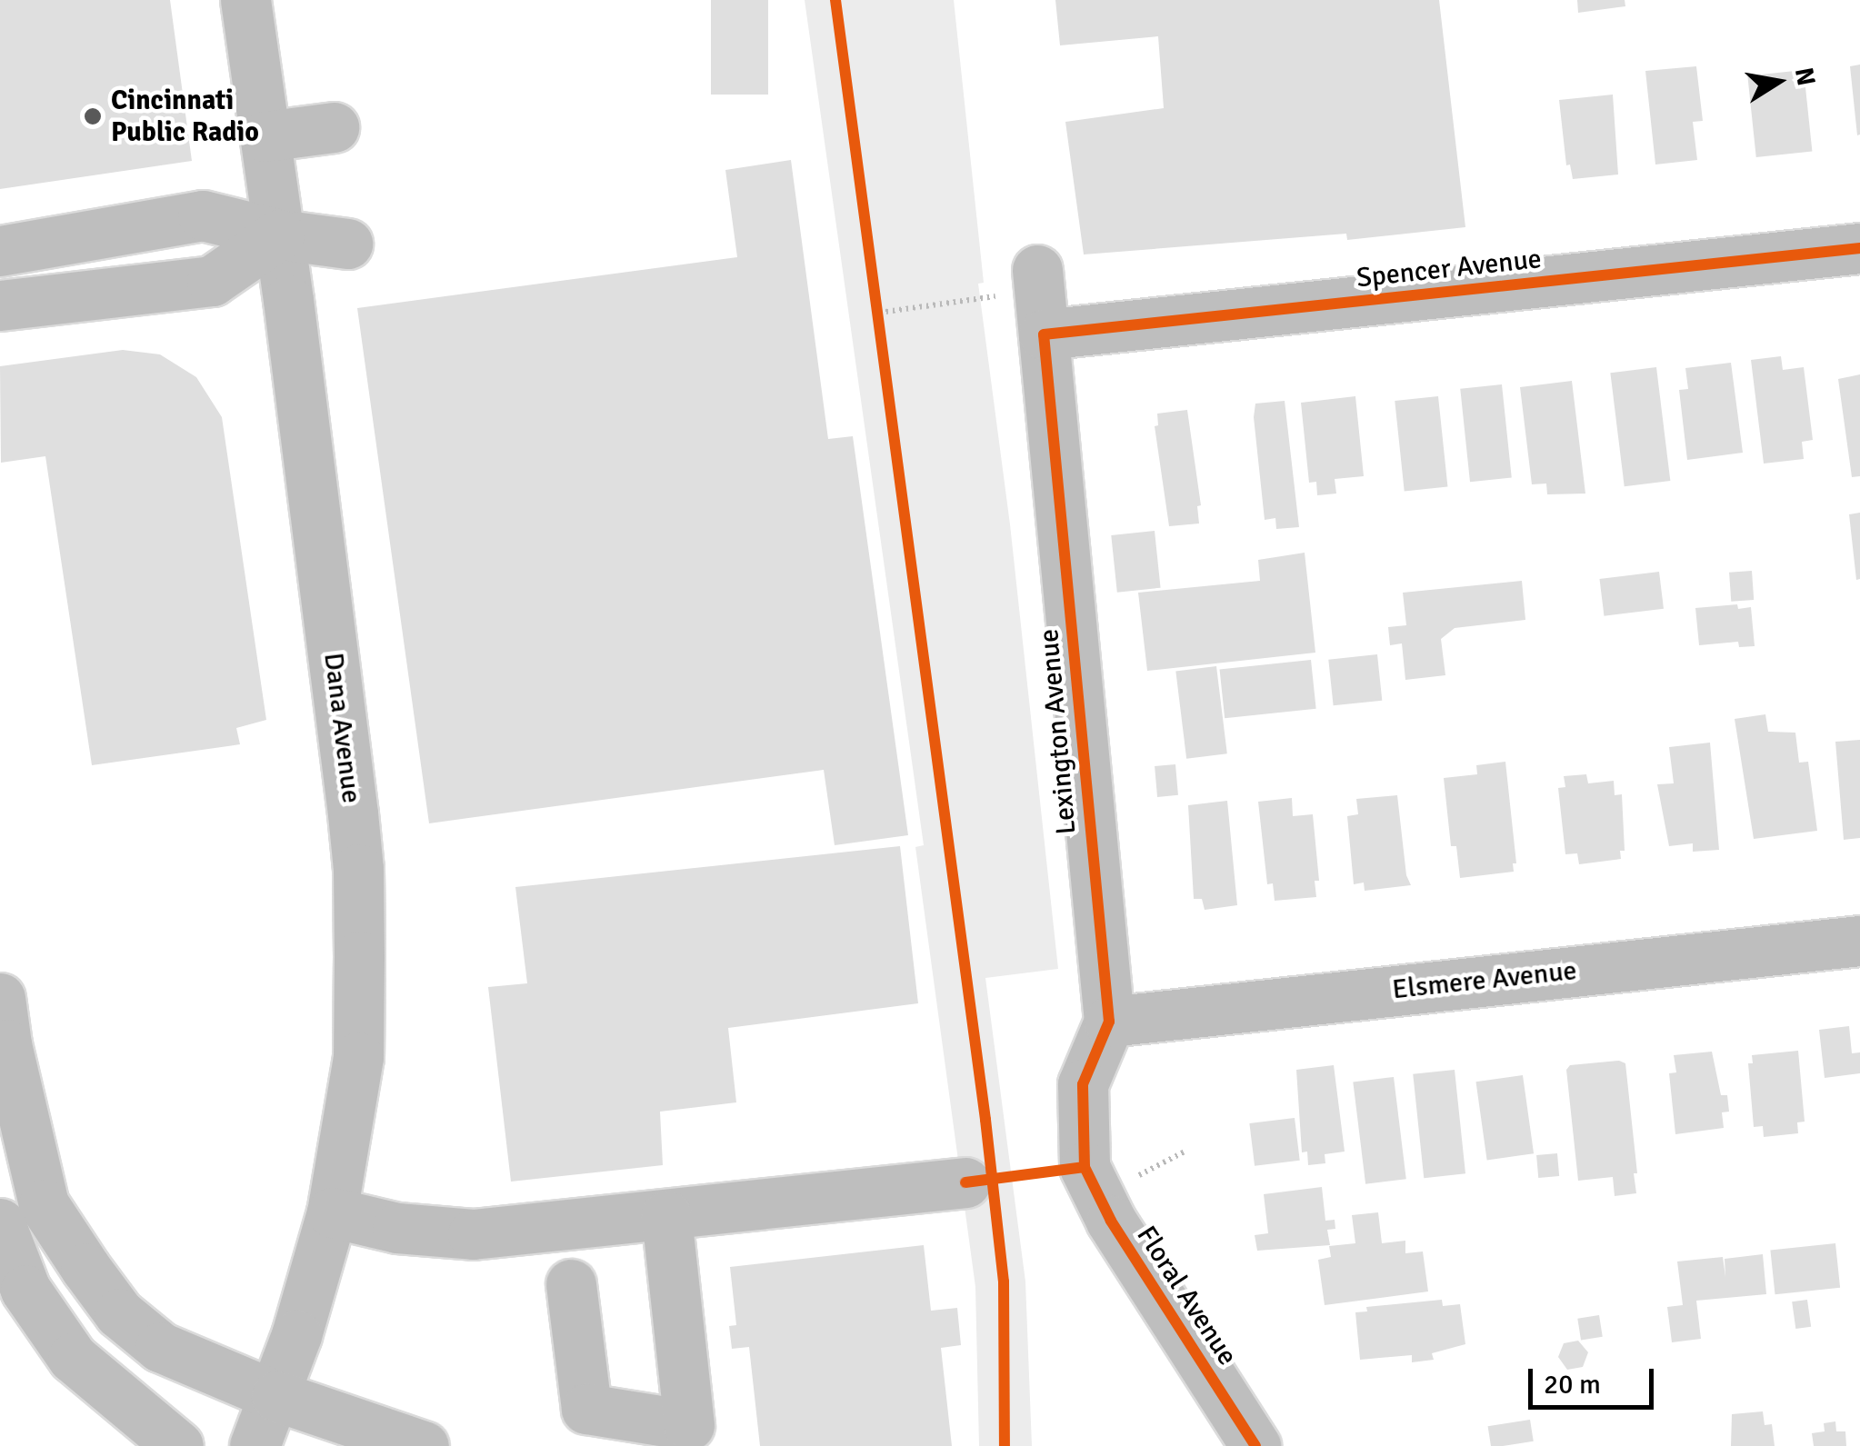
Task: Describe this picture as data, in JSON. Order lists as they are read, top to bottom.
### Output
{
  "streets": {
    "main road": [
      "Spencer Avenue",
      "Dana Avenue",
      "Lexington Avenue",
      "Elsmere Avenue",
      "Floral Avenue"
    ]
  },
  "crossings": [
    ["Spencer Avenue", "Lexington Avenue"],
    ["Lexington Avenue", "Elsmere Avenue"],
    ["Lexington Avenue", "Floral Avenue"]
  ],
  "places": ["Cincinnati Public Radio"],
  "scale_bar": "20 m",
  "north": "right"
}
